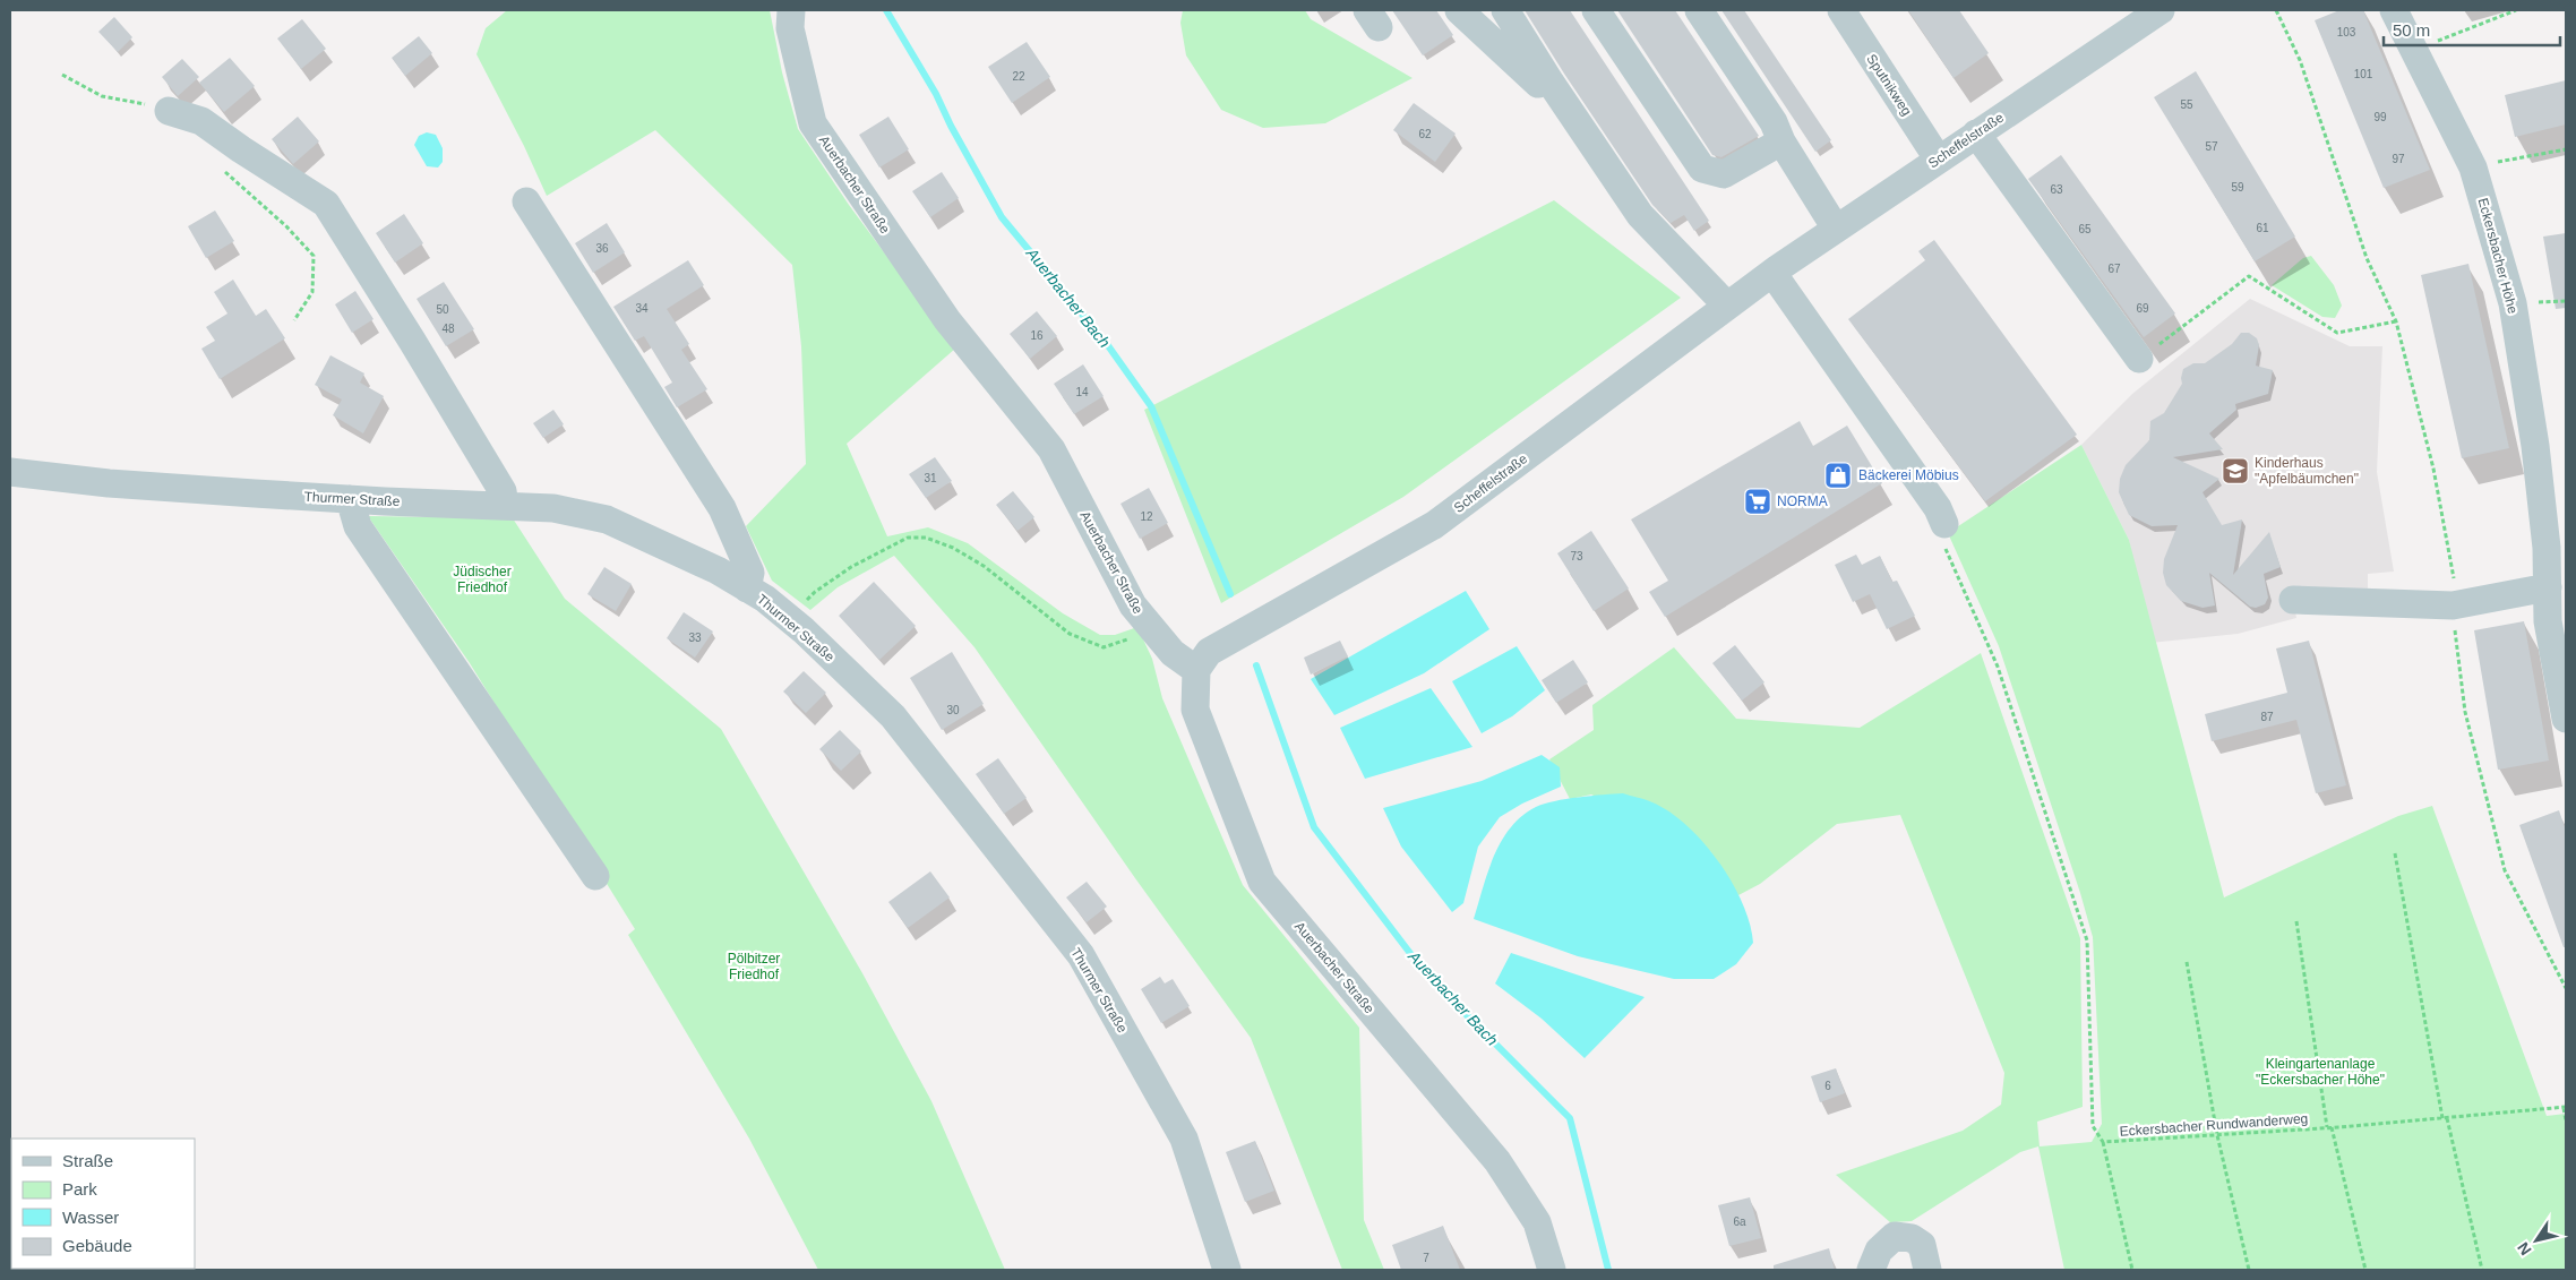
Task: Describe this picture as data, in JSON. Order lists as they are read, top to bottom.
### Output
{
  "streets": {
    "street": [
      "Sputnikweg",
      "Scheffelstraße",
      "Auerbacher Straße",
      "Eckersbacher Höhe",
      "Thurmer Straße"
    ],
    "path": ["Eckersbacher Rundwanderweg"]
  },
  "crossings": [
    ["Sputnikweg", "Scheffelstraße"],
    ["Scheffelstraße", "Auerbacher Straße"]
  ],
  "water": ["Auerbacher Bach"],
  "parks": ["Jüdischer Friedhof", "Pölbitzer Friedhof", "Kleingartenanlage \"Eckersbacher Höhe\""],
  "places": {
    "school or university": ["Kinderhaus \"Apfelbäumchen\""],
    "shop": ["Bäckerei Möbius"],
    "supermarket": ["NORMA"]
  },
  "house_numbers": [
    "103",
    "101",
    "22",
    "55",
    "99",
    "62",
    "57",
    "97",
    "59",
    "63",
    "61",
    "65",
    "36",
    "67",
    "34",
    "69",
    "50",
    "48",
    "16",
    "14",
    "31",
    "12",
    "73",
    "33",
    "30",
    "87",
    "6",
    "6a",
    "7"
  ],
  "legend": [
    "Straße",
    "Park",
    "Wasser",
    "Gebäude"
  ],
  "scale_bar": "50 m",
  "north": "bottom left"
}
